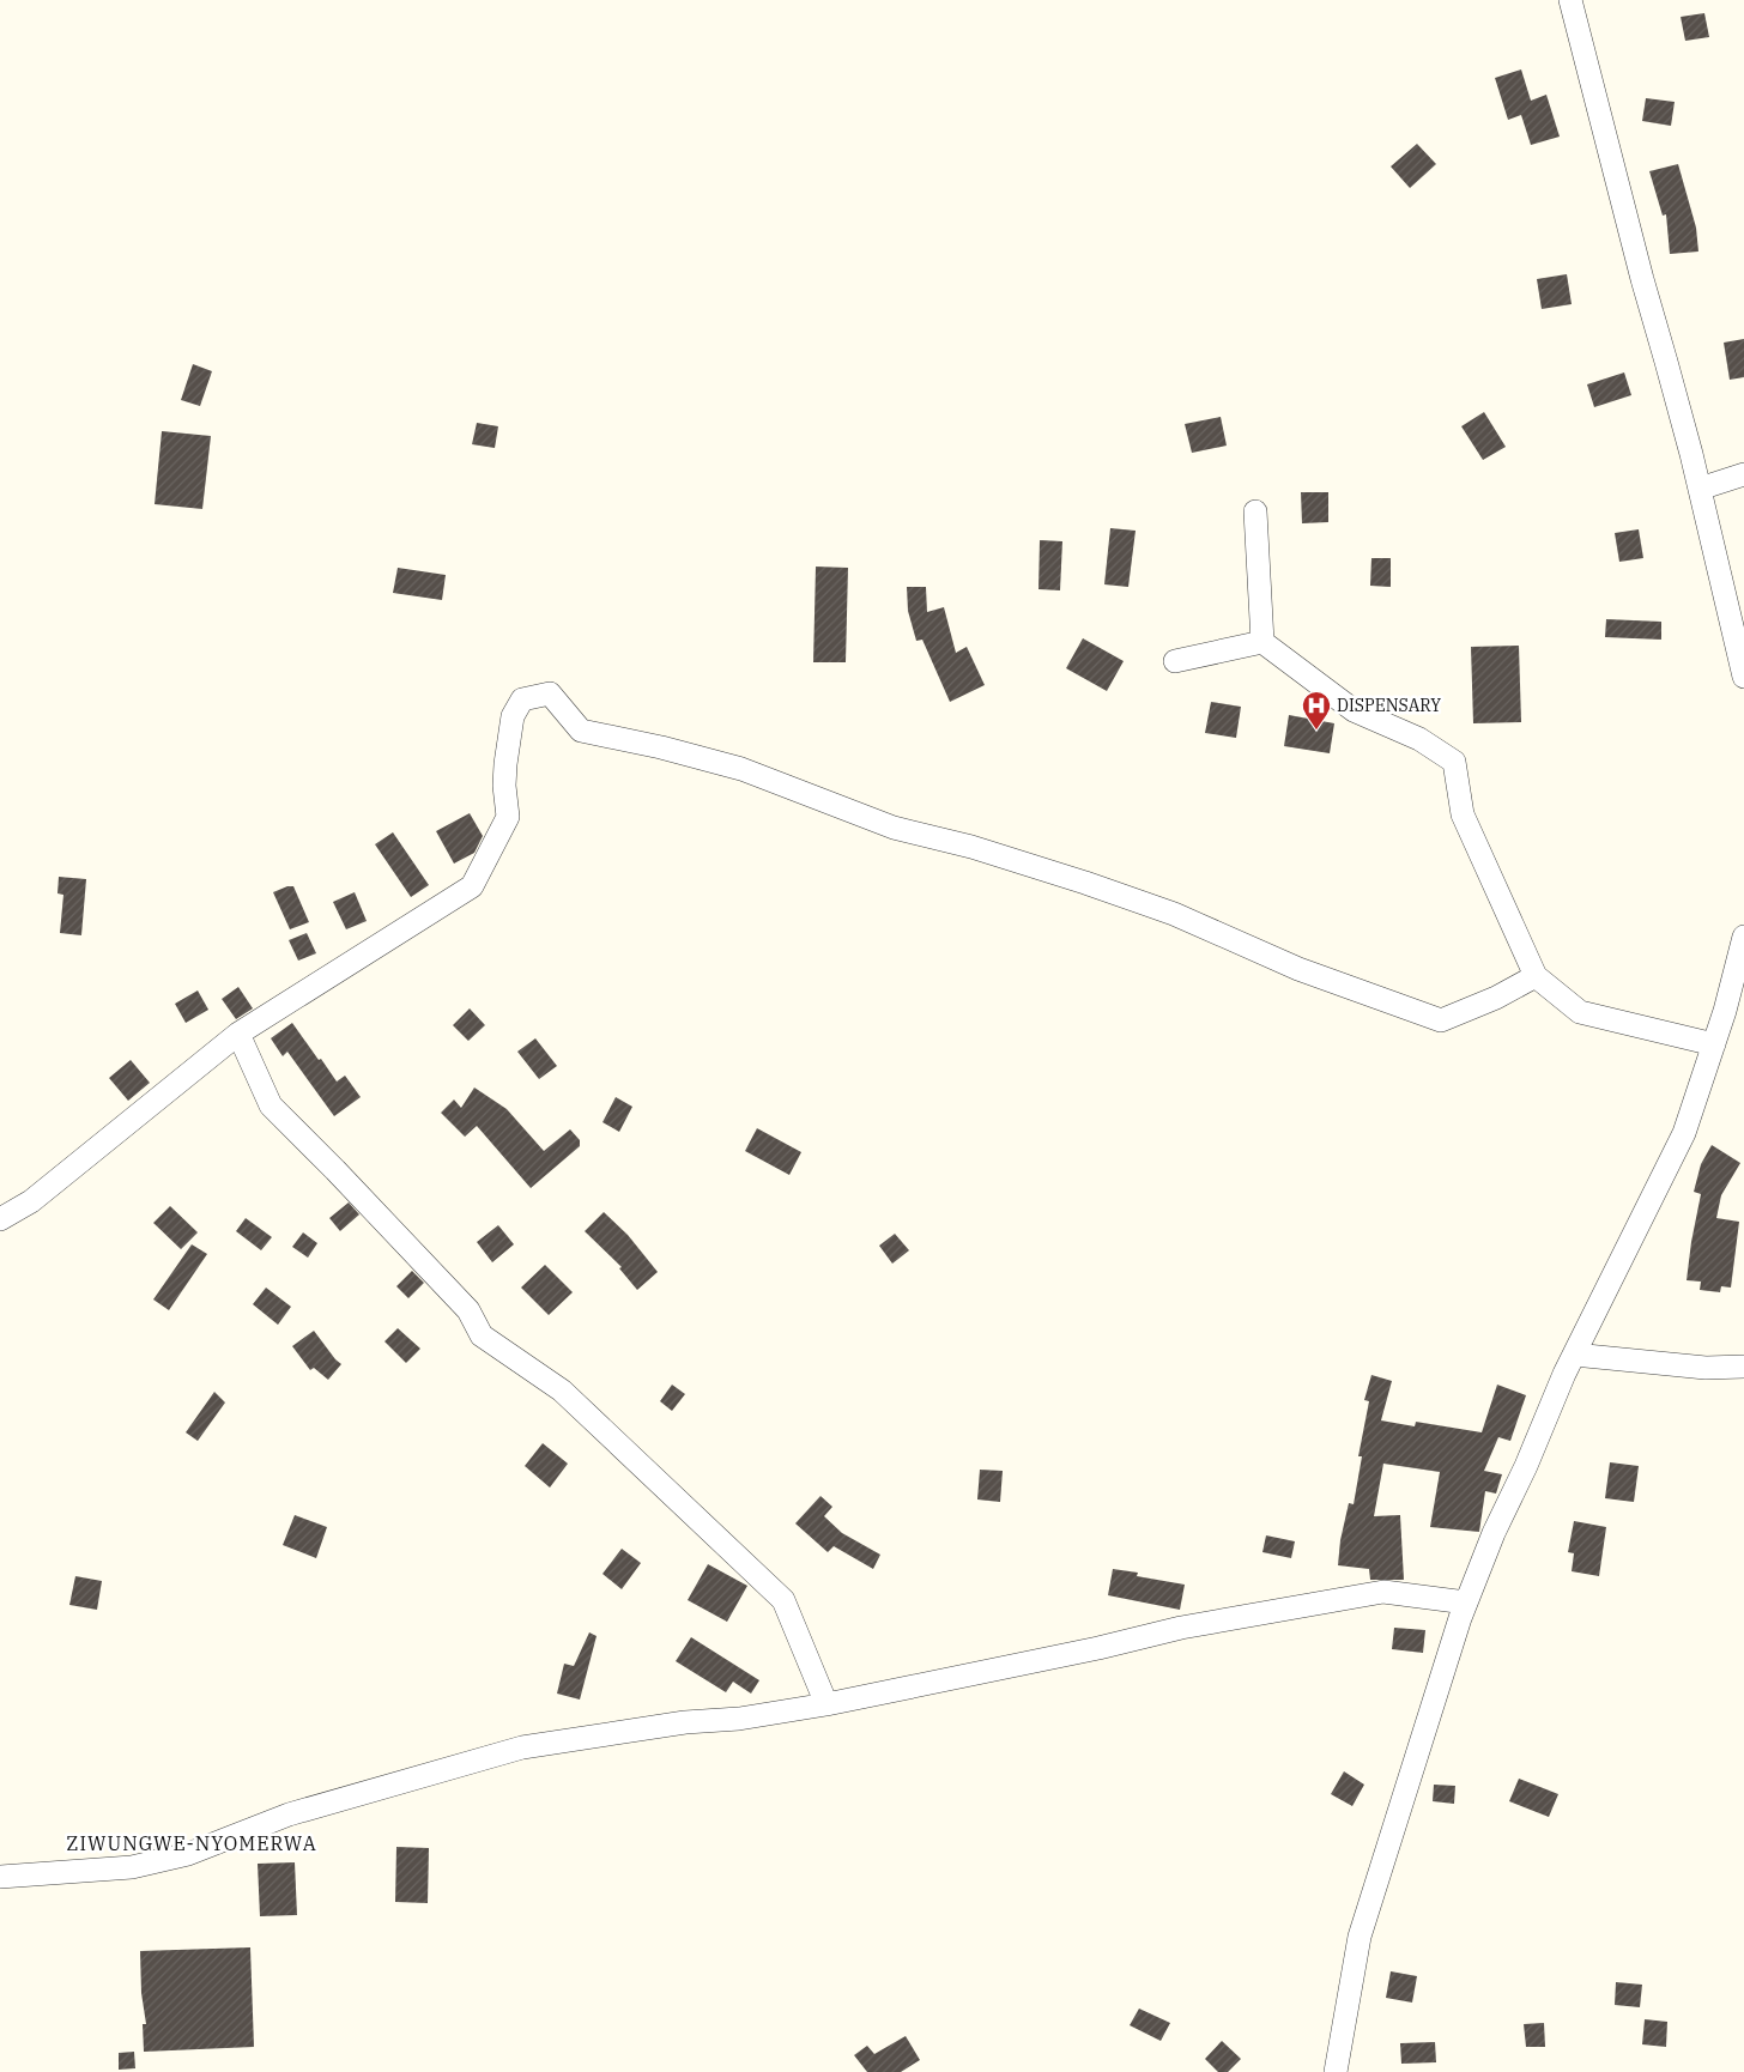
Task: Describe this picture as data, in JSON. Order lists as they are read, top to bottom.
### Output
{
  "districts": ["ZIWUNGWE-NYOMERWA"],
  "places": {
    "hospital": ["DISPENSARY"]
  }
}
